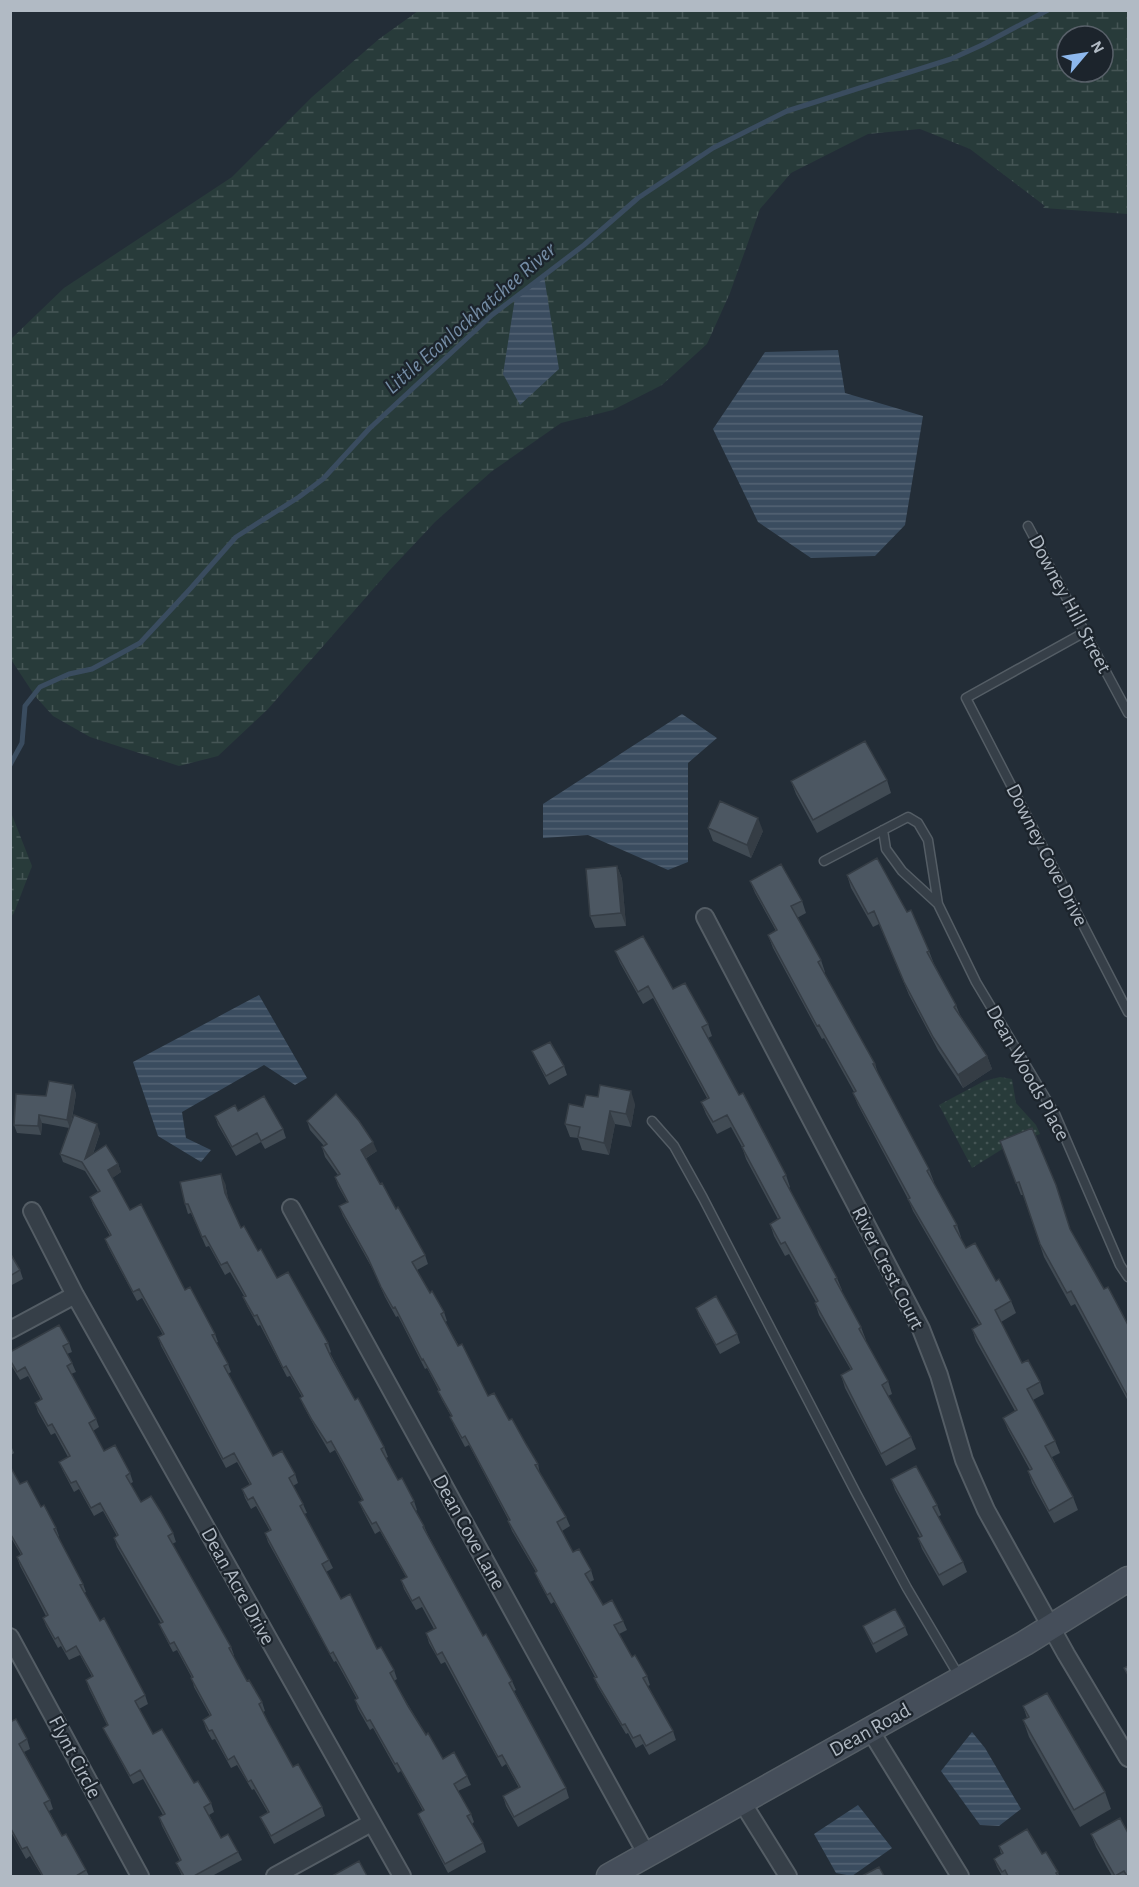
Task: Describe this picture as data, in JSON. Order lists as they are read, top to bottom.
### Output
{
  "streets": {
    "main road": ["Dean Road"],
    "street": [
      "River Crest Court",
      "Dean Cove Lane",
      "Dean Acre Drive",
      "Flynt Circle"
    ],
    "lane": ["Downey Hill Street", "Downey Cove Drive", "Dean Woods Place"]
  },
  "crossings": [
    ["Downey Hill Street", "Downey Cove Drive"],
    ["River Crest Court", "Dean Road"],
    ["Dean Cove Lane", "Dean Road"]
  ],
  "water": ["Little Econlockhatchee River"],
  "north": "top right"
}
